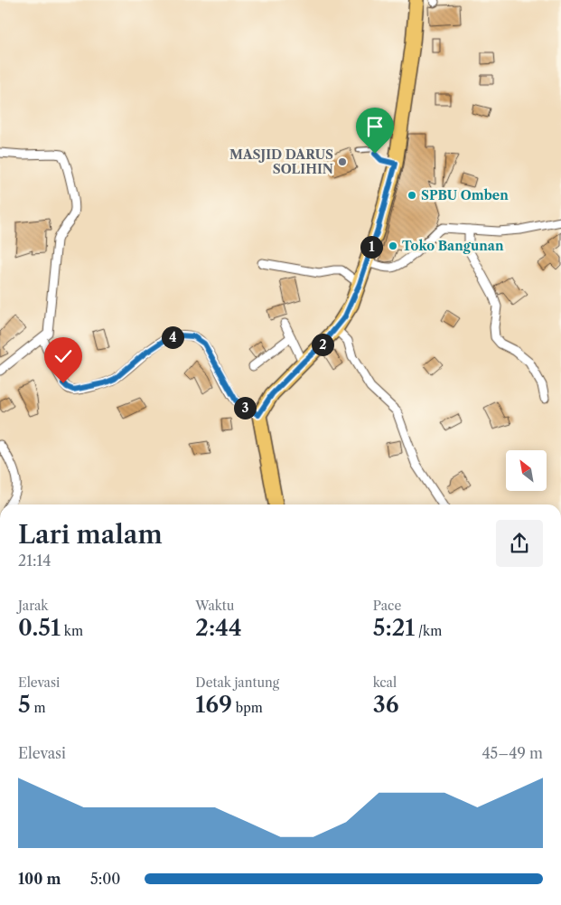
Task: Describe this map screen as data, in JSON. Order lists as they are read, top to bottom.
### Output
{
  "places": ["MASJID DARUS SOLIHIN", "SPBU Omben", "Toko Bangunan"],
  "north": "top left",
  "page": {
    "pins": [
      "1",
      "4",
      "2",
      "3"
    ],
    "heading": ["Lari malam", "21:14"],
    "stats": [
      ["Jarak", "0.51 km"],
      ["Waktu", "2:44"],
      ["Pace", "5:21 /km"],
      ["Elevasi", "5 m"],
      ["Detak jantung", "169 bpm"],
      ["kcal", "36"]
    ],
    "chart": ["Elevasi", "45–49 m"],
    "list": [
      {
        "name": "100 m",
        "note": "5:00"
      }
    ]
  }
}
